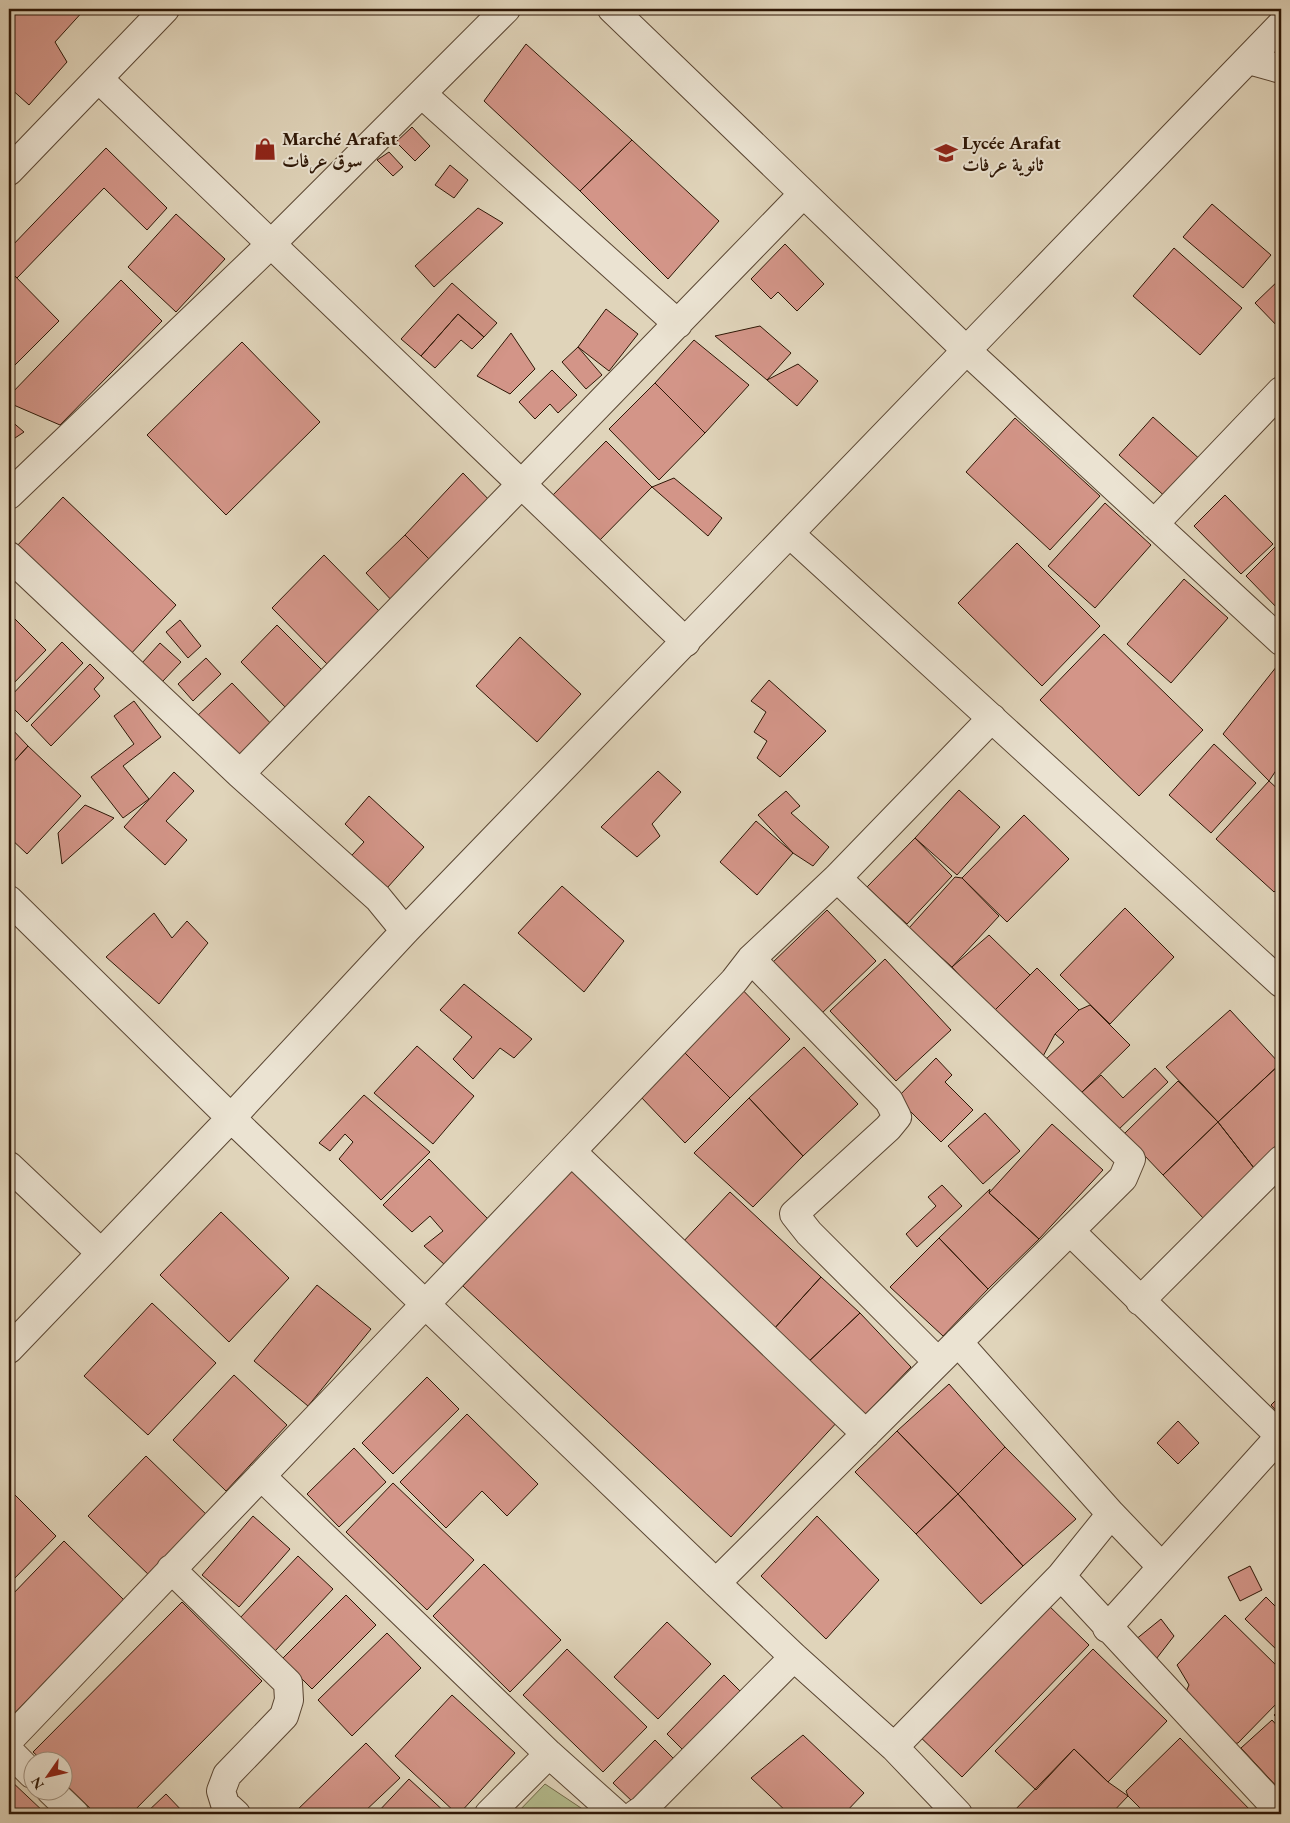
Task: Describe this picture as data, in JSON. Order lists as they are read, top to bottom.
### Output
{
  "places": {
    "shop": ["Marché Arafat سوق عرفات"],
    "school or university": ["Lycée Arafat ثانوية عرفات"]
  },
  "north": "bottom left"
}
